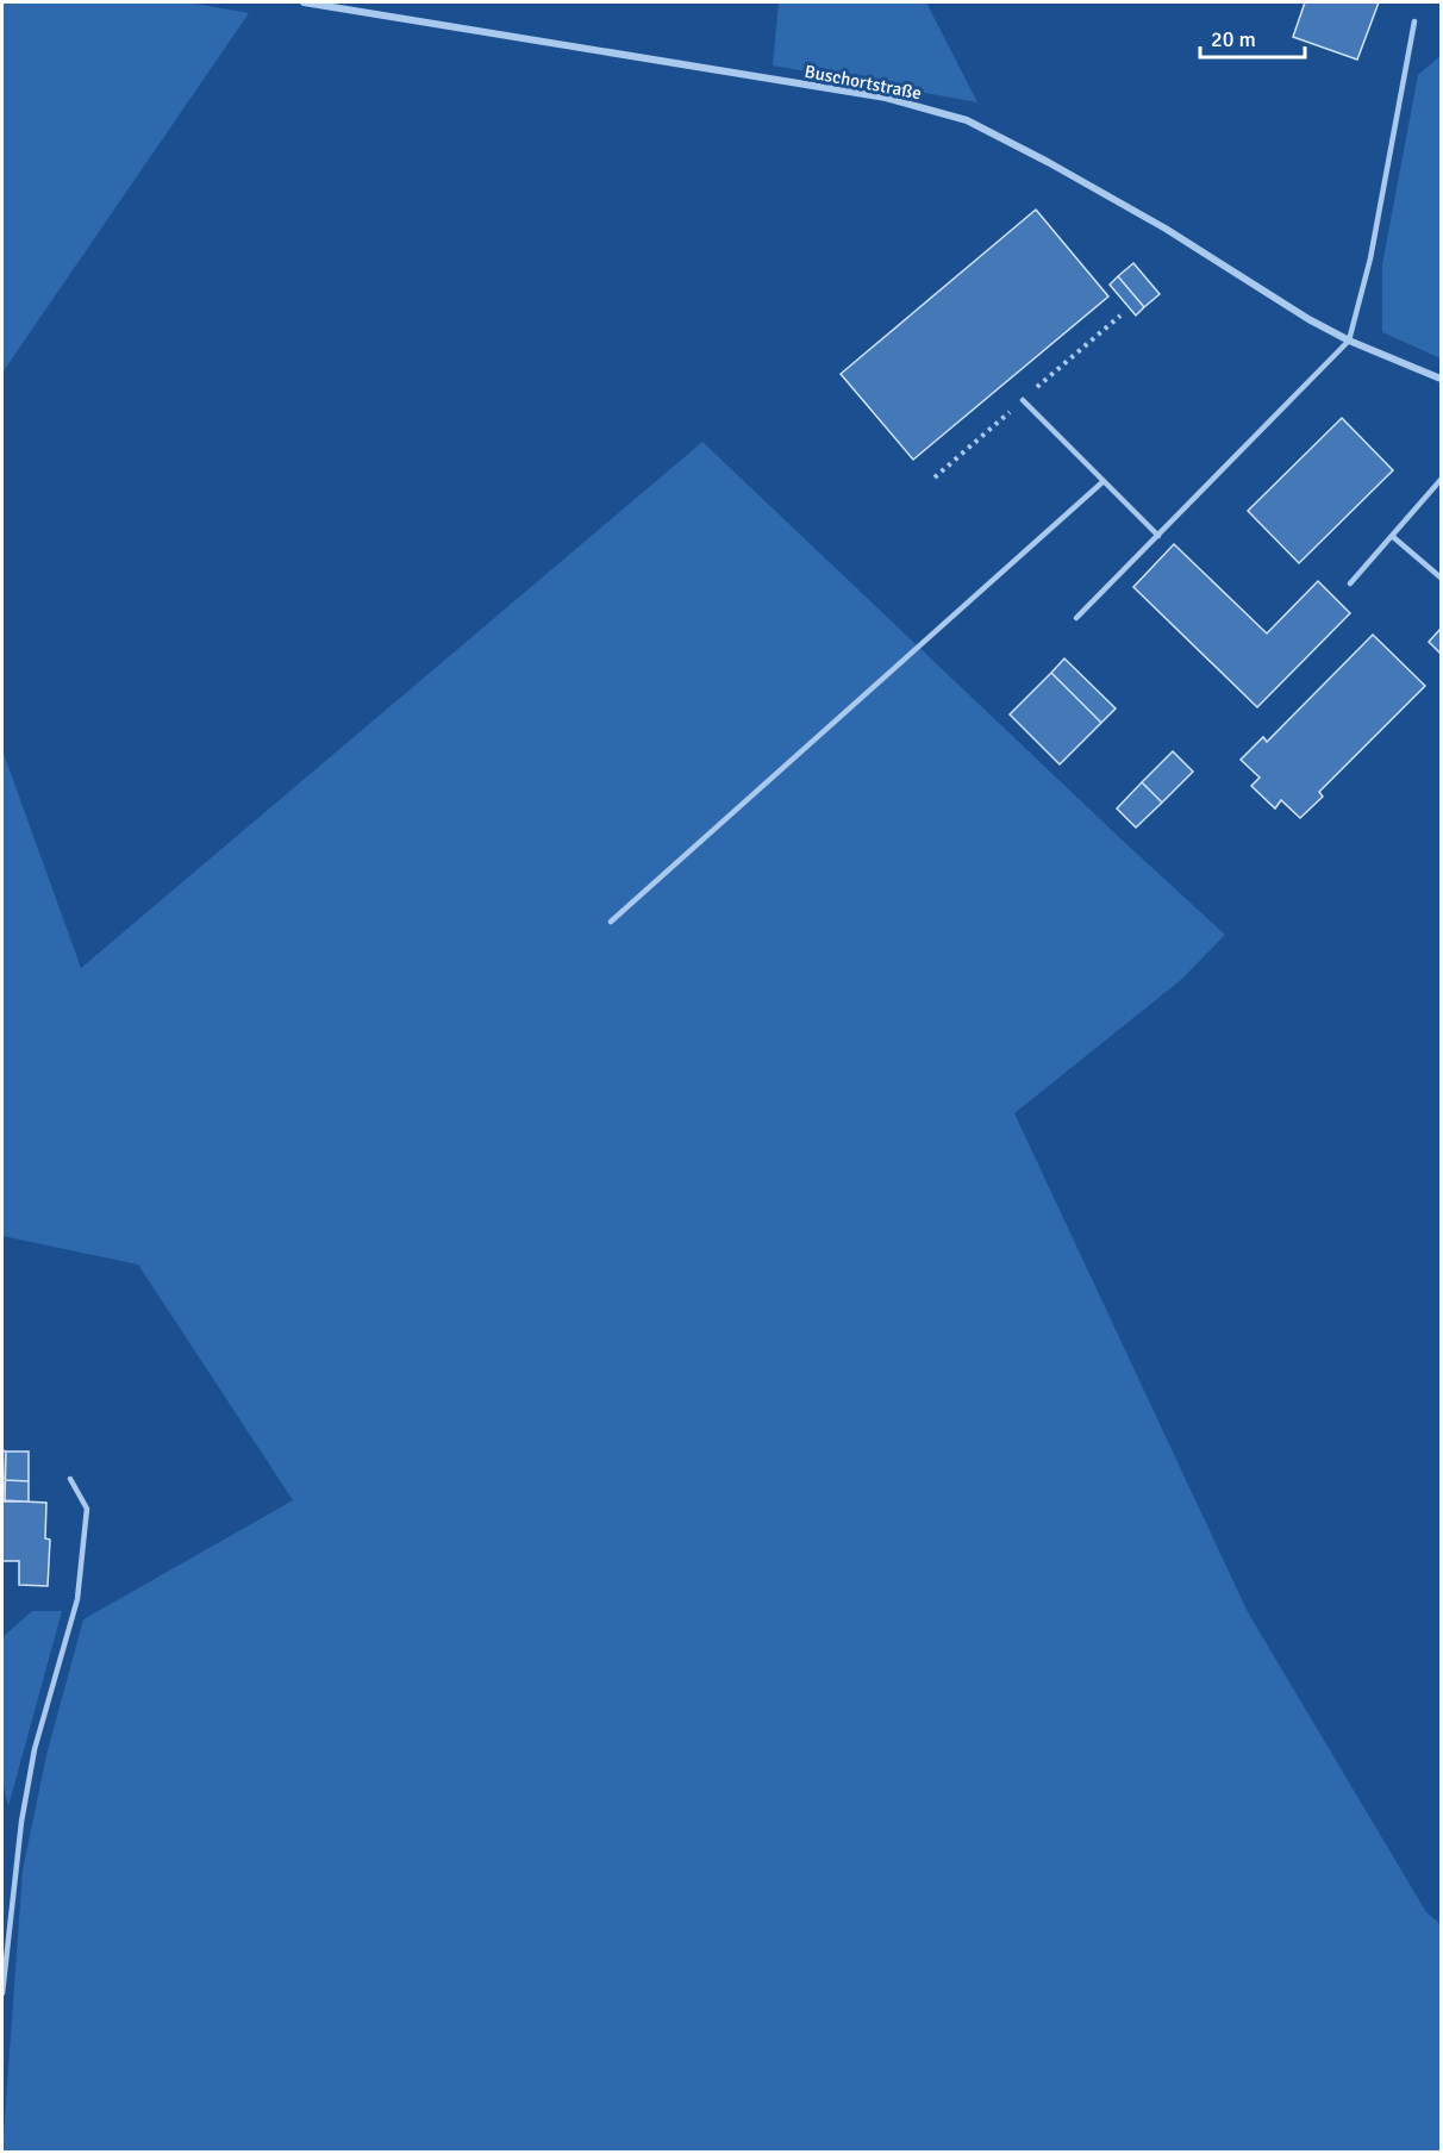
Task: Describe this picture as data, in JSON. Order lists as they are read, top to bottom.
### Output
{
  "streets": {
    "street": ["Buschortstraße"]
  },
  "scale_bar": "20 m"
}
